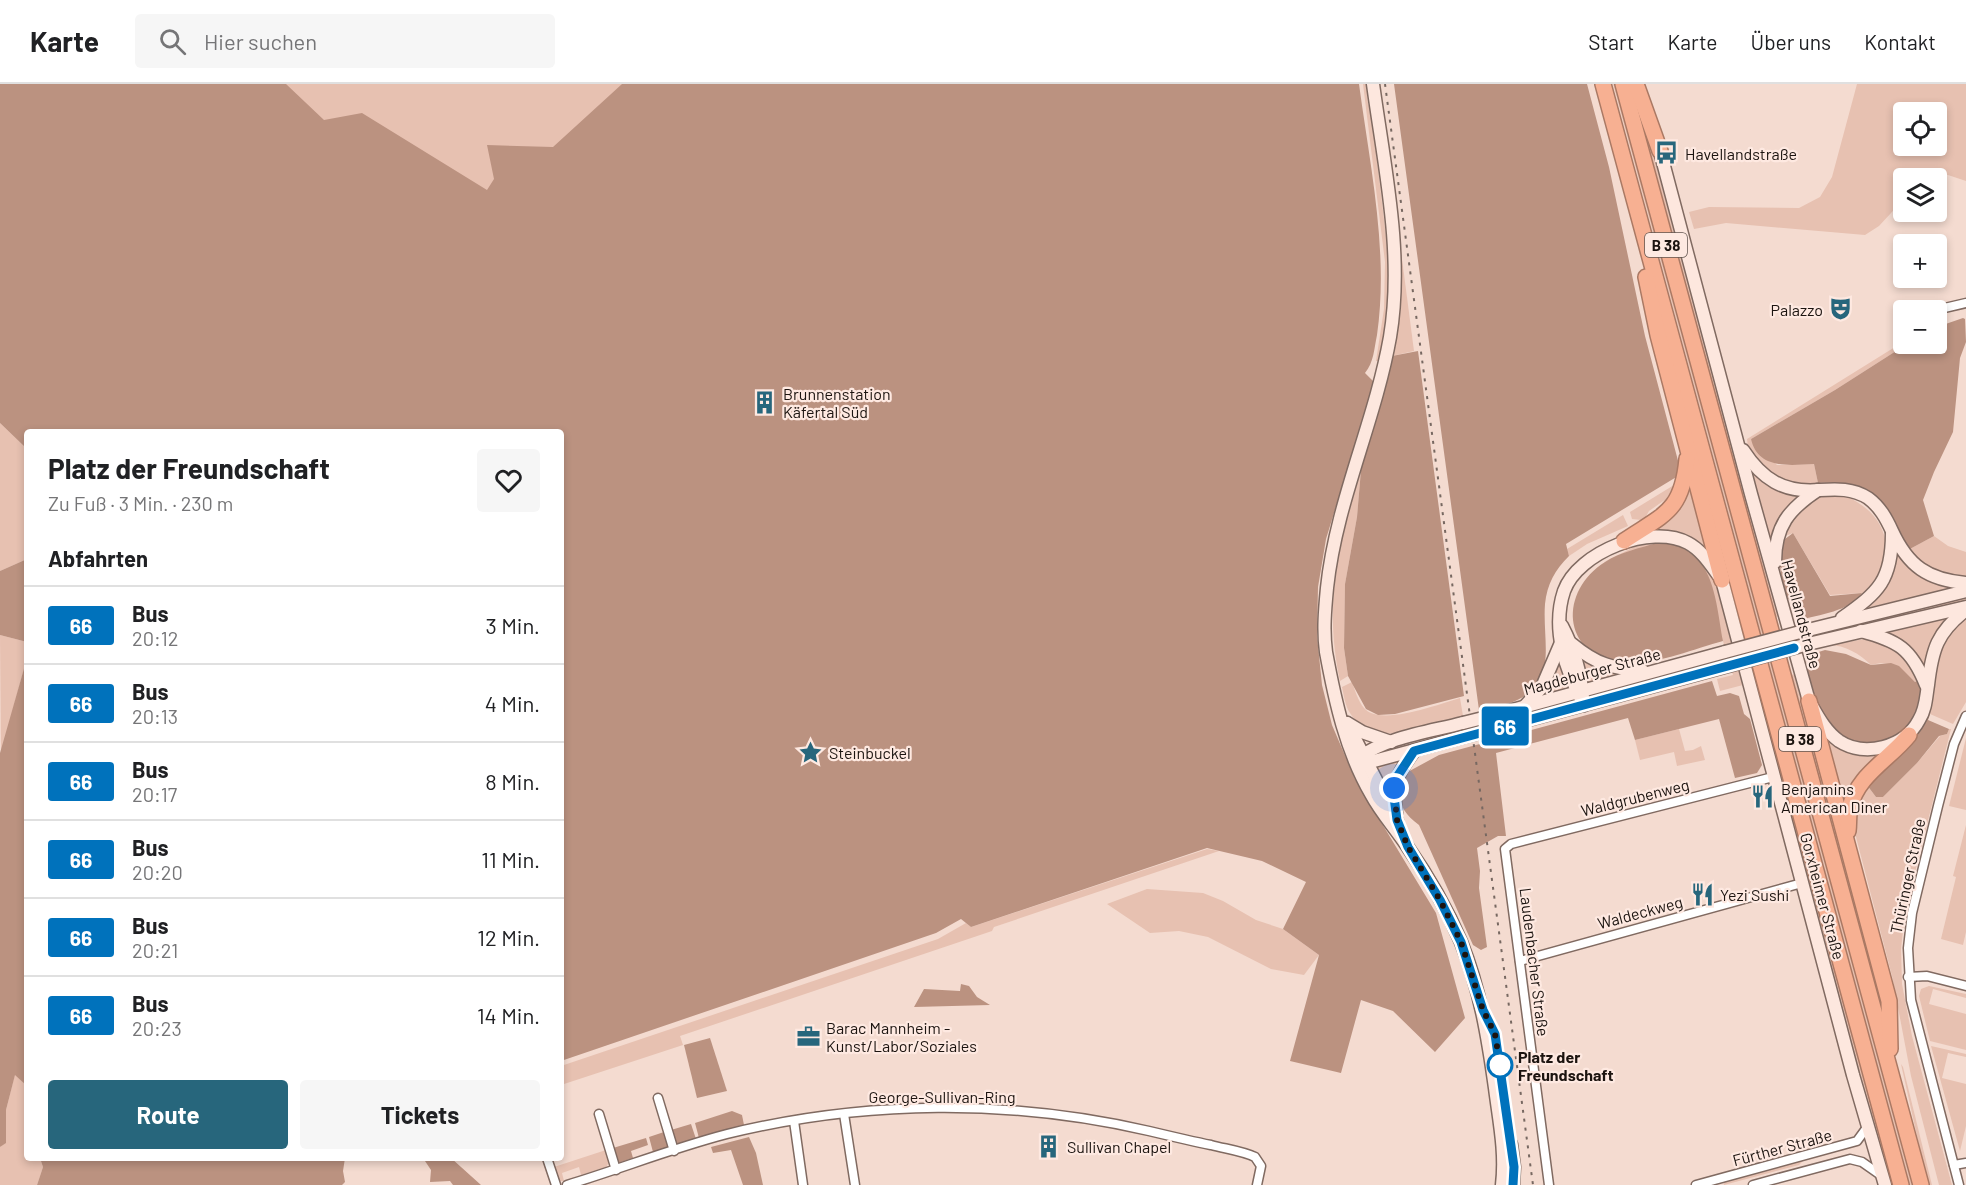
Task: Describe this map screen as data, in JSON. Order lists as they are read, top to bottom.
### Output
{
  "streets": {
    "highway": ["B 38"],
    "main road": ["Havellandstraße", "Magdeburger Straße", "Gorxheimer Straße"],
    "street": [
      "Waldgrubenweg",
      "Thüringer Straße",
      "Waldeckweg",
      "Laudenbacher Straße",
      "George-Sullivan-Ring",
      "Fürther Straße"
    ]
  },
  "crossings": [
    ["B 38", "Havellandstraße"],
    ["Waldgrubenweg", "Gorxheimer Straße"],
    ["Waldgrubenweg", "Laudenbacher Straße"],
    ["Gorxheimer Straße", "Waldeckweg"],
    ["Gorxheimer Straße", "Fürther Straße"],
    ["Waldeckweg", "Laudenbacher Straße"]
  ],
  "places": {
    "bus stop": ["Havellandstraße"],
    "theatre": ["Palazzo"],
    "building": ["Brunnenstation Käfertal Süd", "Sullivan Chapel"],
    "place": ["Steinbuckel"],
    "restaurant": ["Benjamins American Diner", "Yezi Sushi"],
    "office": ["Barac Mannheim - Kunst/Labor/Soziales"],
    "other": ["Platz der Freundschaft"]
  },
  "lines": ["bus line 66"],
  "page": {
    "header": "Karte",
    "search": "Hier suchen",
    "nav": [
      "Start",
      "Karte",
      "Über uns",
      "Kontakt"
    ],
    "on_map": "66",
    "map_buttons": ["+", "−"],
    "heading": [
      ["Platz der Freundschaft", "Zu Fuß · 3 Min. · 230 m"],
      "Abfahrten"
    ],
    "list": [
      {
        "mark": "66",
        "name": "Bus",
        "note": "20:12",
        "value": "3 Min."
      },
      {
        "mark": "66",
        "name": "Bus",
        "note": "20:13",
        "value": "4 Min."
      },
      {
        "mark": "66",
        "name": "Bus",
        "note": "20:17",
        "value": "8 Min."
      },
      {
        "mark": "66",
        "name": "Bus",
        "note": "20:20",
        "value": "11 Min."
      },
      {
        "mark": "66",
        "name": "Bus",
        "note": "20:21",
        "value": "12 Min."
      },
      {
        "mark": "66",
        "name": "Bus",
        "note": "20:23",
        "value": "14 Min."
      }
    ],
    "buttons": ["Route", "Tickets"]
  }
}
